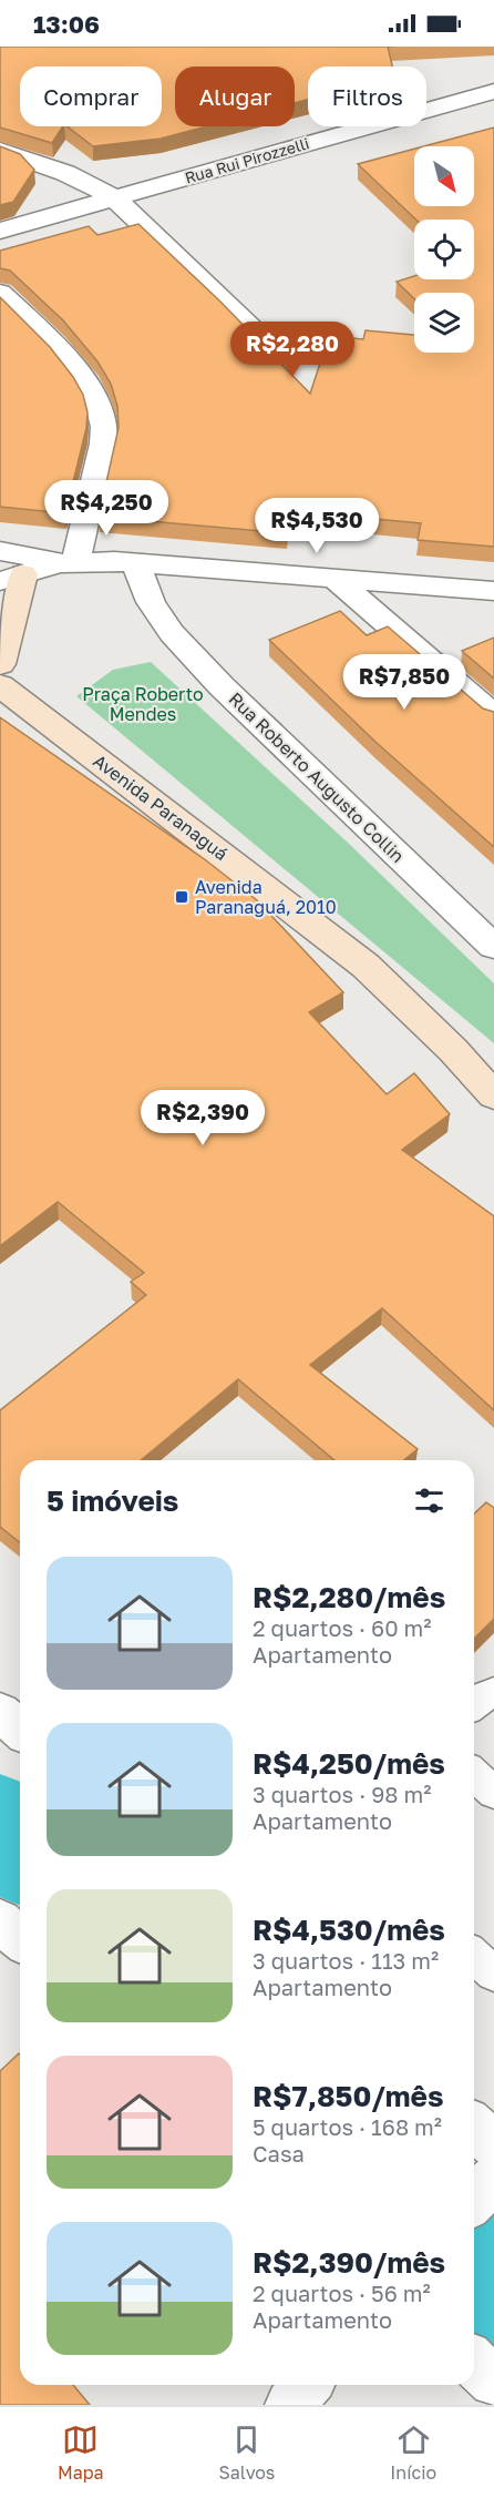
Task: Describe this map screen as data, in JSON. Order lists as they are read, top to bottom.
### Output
{
  "streets": {
    "main road": ["Avenida Paranaguá"],
    "street": ["Rua Rui Pirozzelli", "Rua Roberto Augusto Collin"]
  },
  "parks": ["Praça Roberto Mendes"],
  "places": {
    "transit": ["Avenida Paranaguá, 2010"]
  },
  "north": "bottom right",
  "page": {
    "status": "13:06",
    "chip": ["Comprar", "Alugar", "Filtros"],
    "price": [
      "R$2,280",
      "R$4,250",
      "R$4,530",
      "R$7,850",
      "R$2,390"
    ],
    "heading": "5 imóveis",
    "list": [
      {
        "name": "R$2,280/mês",
        "note": "2 quartos · 60 m² · Apartamento"
      },
      {
        "name": "R$4,250/mês",
        "note": "3 quartos · 98 m² · Apartamento"
      },
      {
        "name": "R$4,530/mês",
        "note": "3 quartos · 113 m² · Apartamento"
      },
      {
        "name": "R$7,850/mês",
        "note": "5 quartos · 168 m² · Casa"
      },
      {
        "name": "R$2,390/mês",
        "note": "2 quartos · 56 m² · Apartamento"
      }
    ],
    "tabs": ["Mapa", "Salvos", "Início"]
  }
}
